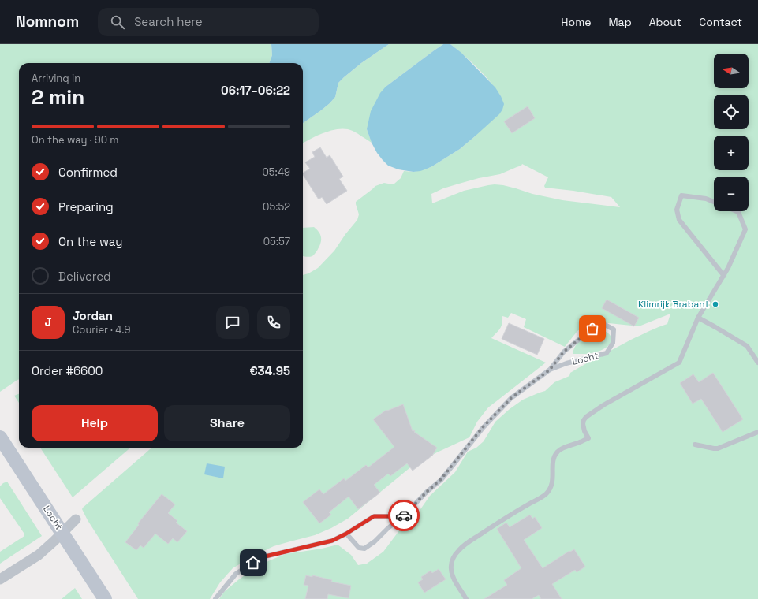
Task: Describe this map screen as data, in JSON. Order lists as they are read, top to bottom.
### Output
{
  "streets": {
    "street": ["Locht"]
  },
  "places": ["Klimrijk Brabant"],
  "north": "left",
  "page": {
    "header": "Nomnom",
    "search": "Search here",
    "nav": [
      "Home",
      "Map",
      "About",
      "Contact"
    ],
    "map_buttons": ["+", "−"],
    "heading": ["2 min", "Arriving in", "06:17–06:22"],
    "panel": [
      "Jordan",
      "Courier · 4.9",
      "Order #6600",
      "€34.95"
    ],
    "bar": "On the way · 90 m",
    "list": [
      ["Confirmed", "05:49"],
      ["Preparing", "05:52"],
      ["On the way", "05:57"],
      "Delivered"
    ],
    "round": "J",
    "buttons": ["Help", "Share"]
  }
}
